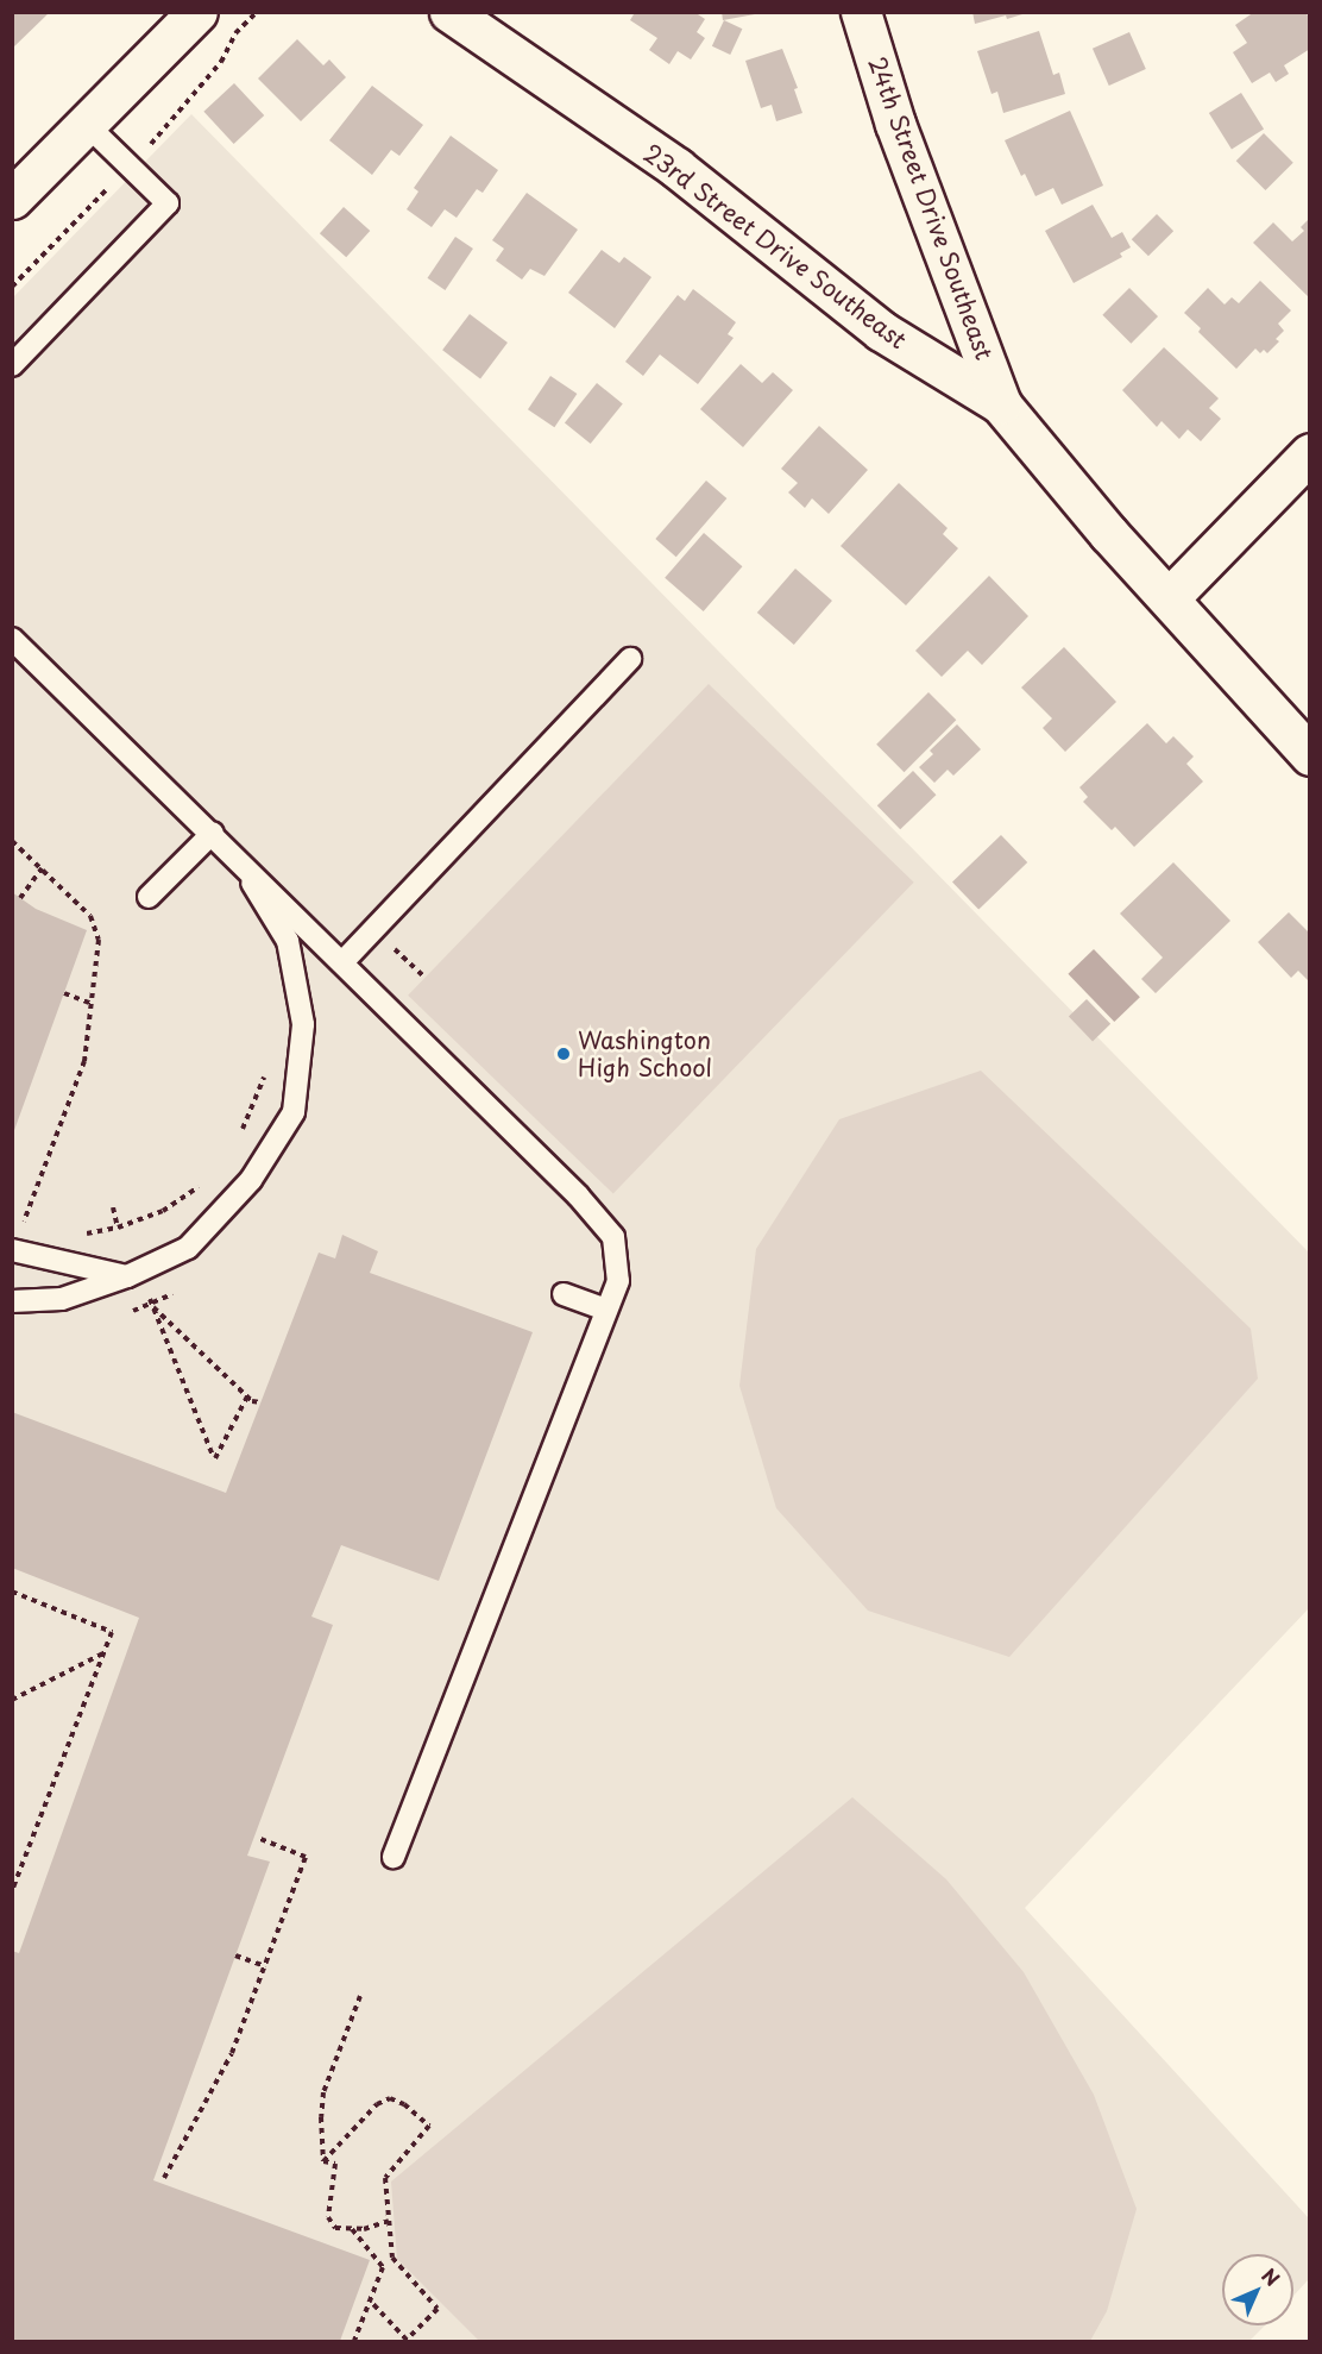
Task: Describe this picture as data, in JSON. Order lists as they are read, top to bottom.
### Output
{
  "streets": {
    "street": ["24th Street Drive Southeast", "23rd Street Drive Southeast"]
  },
  "crossings": [
    ["24th Street Drive Southeast", "23rd Street Drive Southeast"]
  ],
  "places": ["Washington High School"],
  "north": "top right"
}
